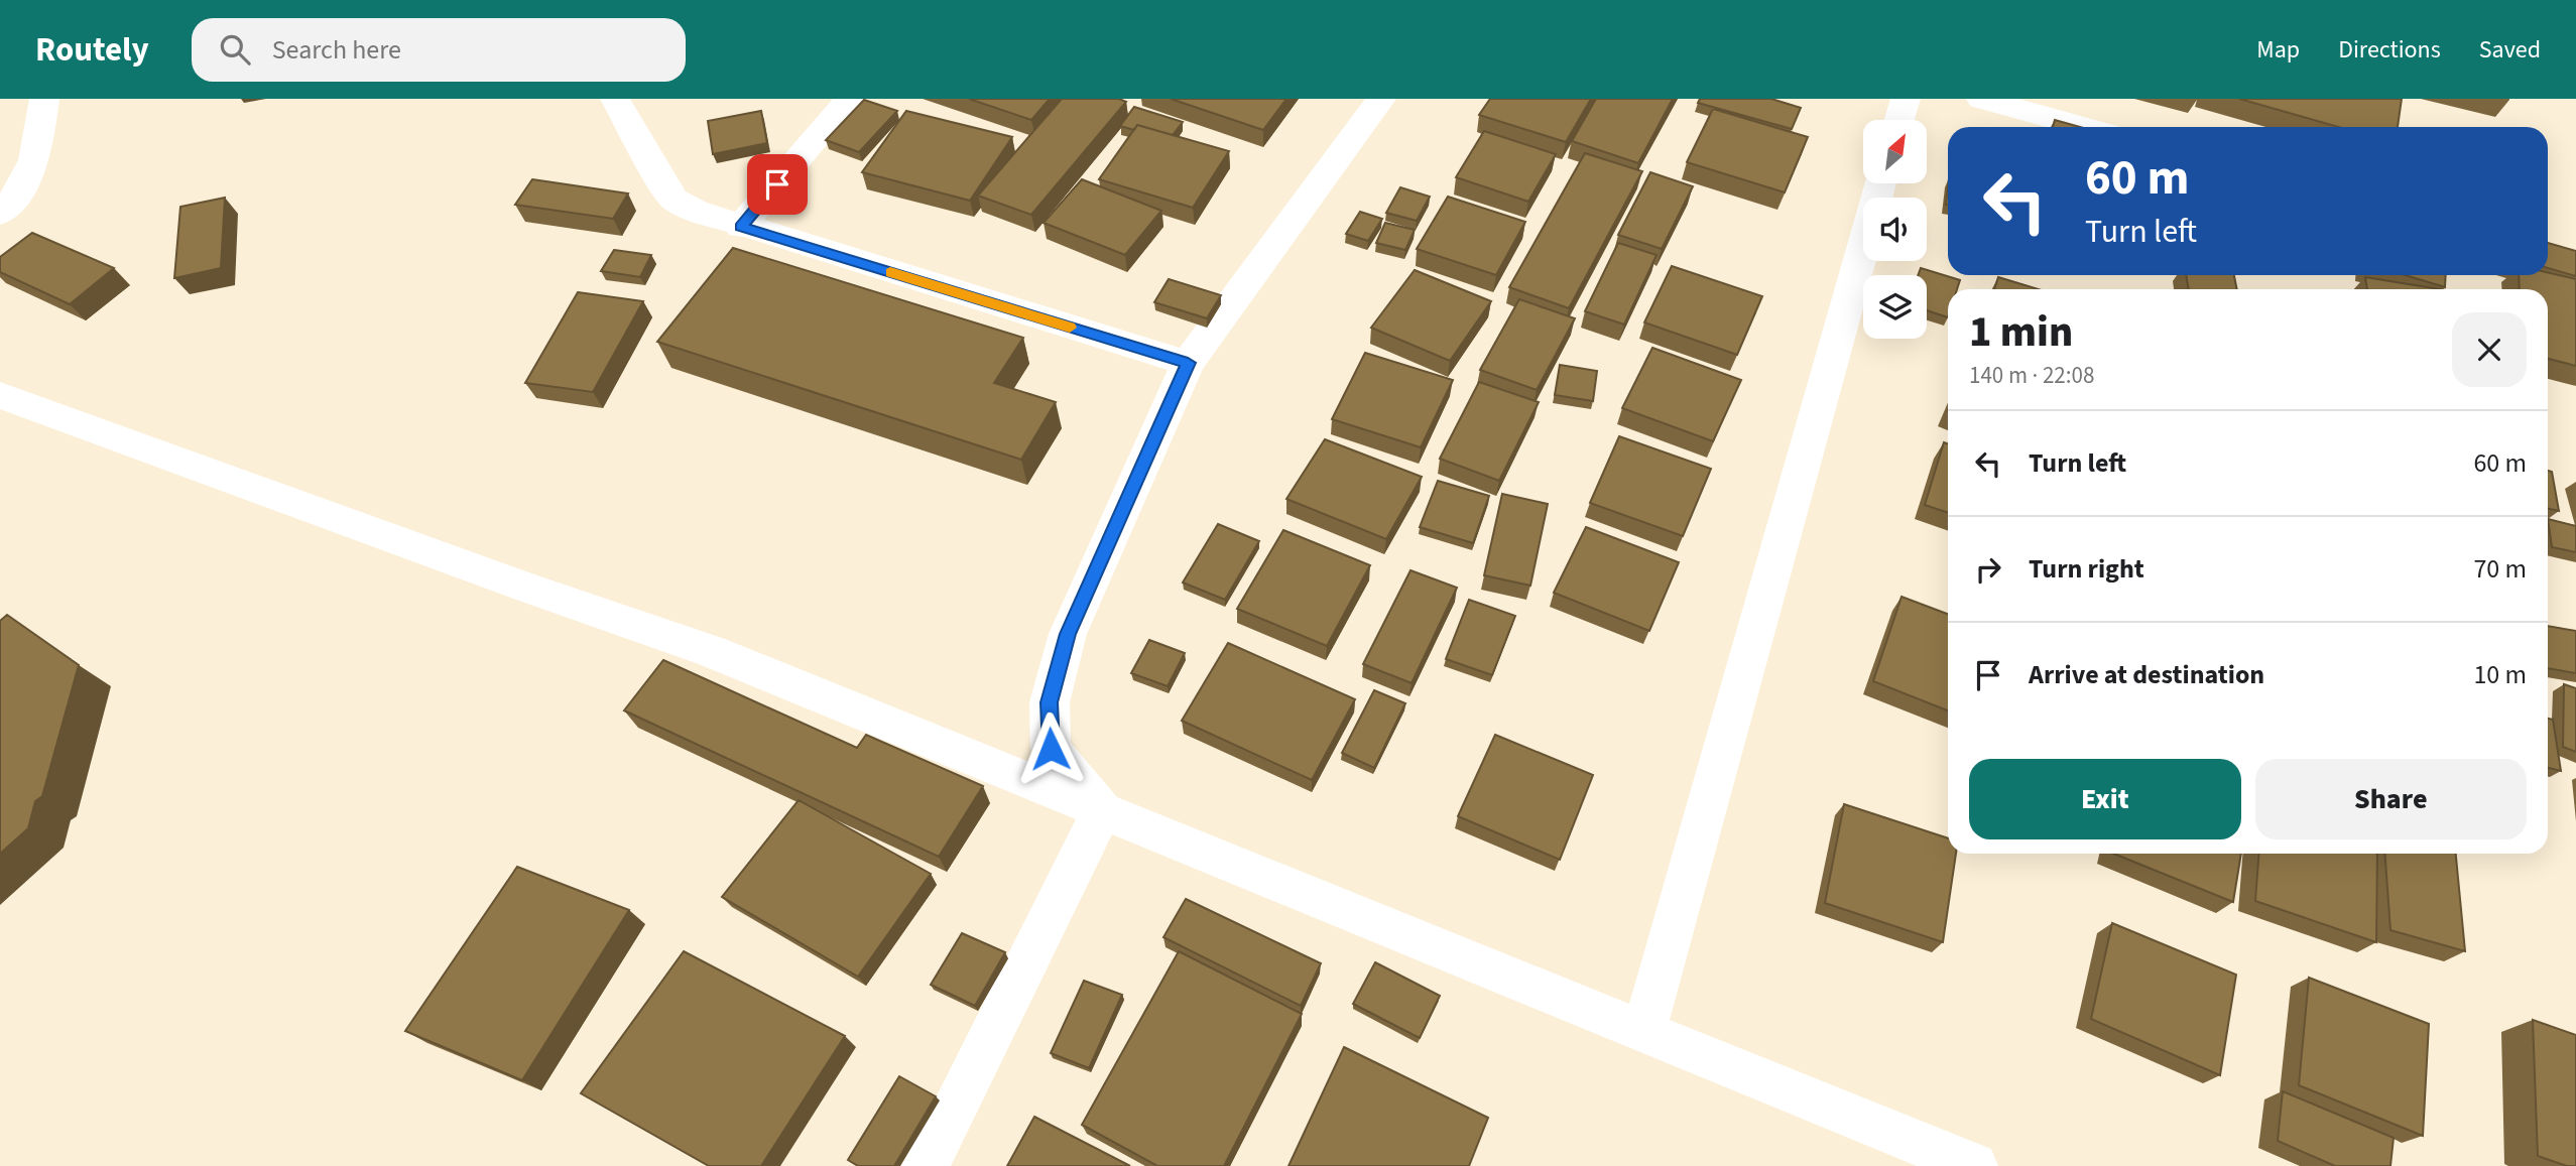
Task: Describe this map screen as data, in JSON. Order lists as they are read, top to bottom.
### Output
{
  "north": "top right",
  "page": {
    "header": "Routely",
    "search": "Search here",
    "nav": ["Map", "Directions", "Saved"],
    "turn": ["60 m", "Turn left"],
    "heading": ["1 min", "140 m · 22:08"],
    "list": [
      {
        "name": "Turn left",
        "value": "60 m"
      },
      {
        "name": "Turn right",
        "value": "70 m"
      },
      {
        "name": "Arrive at destination",
        "value": "10 m"
      }
    ],
    "buttons": ["Exit", "Share"]
  }
}
